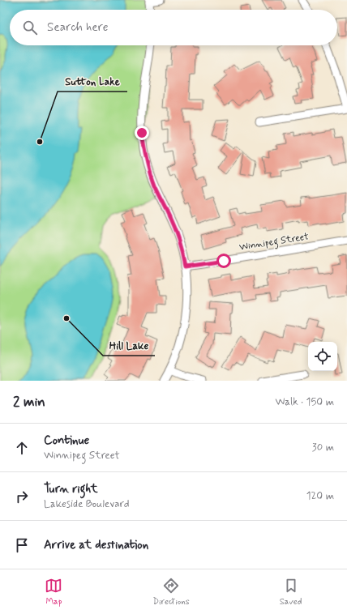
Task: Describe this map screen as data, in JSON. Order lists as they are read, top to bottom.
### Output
{
  "streets": {
    "street": ["Winnipeg Street"]
  },
  "places": ["Sutton Lake", "Hill Lake"],
  "page": {
    "search": "Search here",
    "heading": ["2 min", "Walk · 150 m"],
    "list": [
      ["Continue", "Winnipeg Street", "30 m"],
      ["Turn right", "Lakeside Boulevard", "120 m"],
      "Arrive at destination"
    ],
    "nav": ["Map", "Directions", "Saved"]
  }
}
